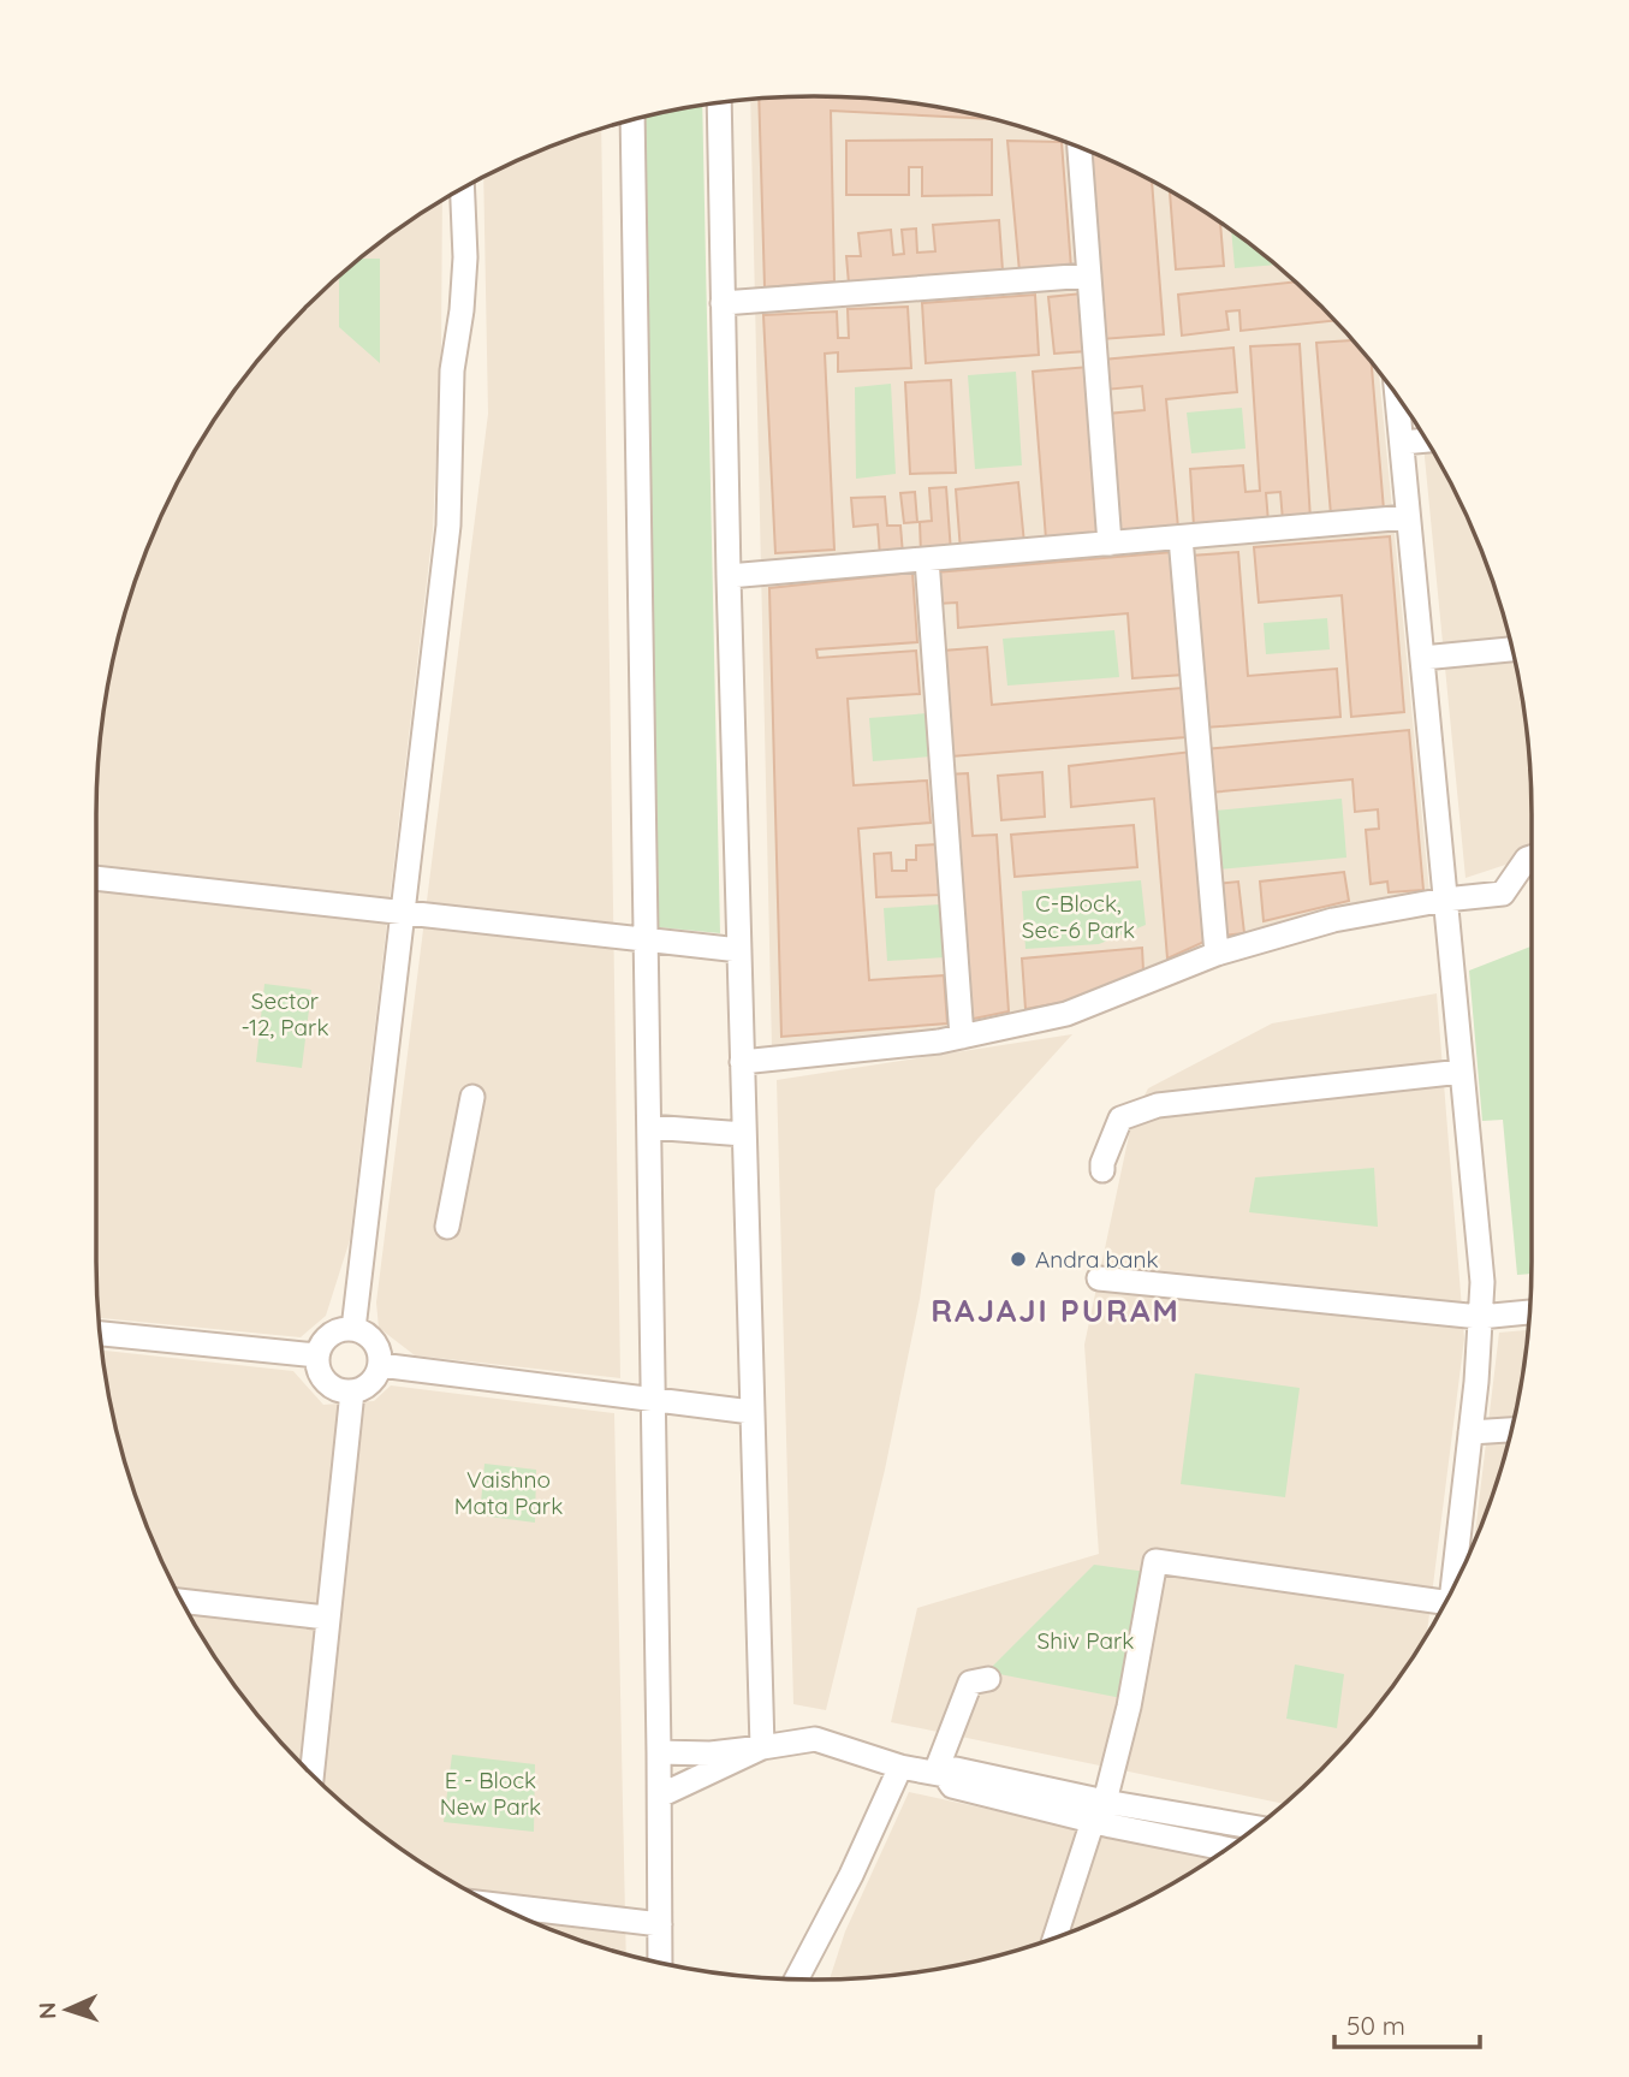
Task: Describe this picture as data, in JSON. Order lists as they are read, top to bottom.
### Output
{
  "districts": ["RAJAJI PURAM"],
  "parks": [
    "C-Block, Sec-6 Park",
    "Sector -12, Park",
    "Vaishno Mata Park",
    "Shiv Park",
    "E - Block New Park"
  ],
  "places": ["Andra bank"],
  "scale_bar": "50 m",
  "north": "left"
}
